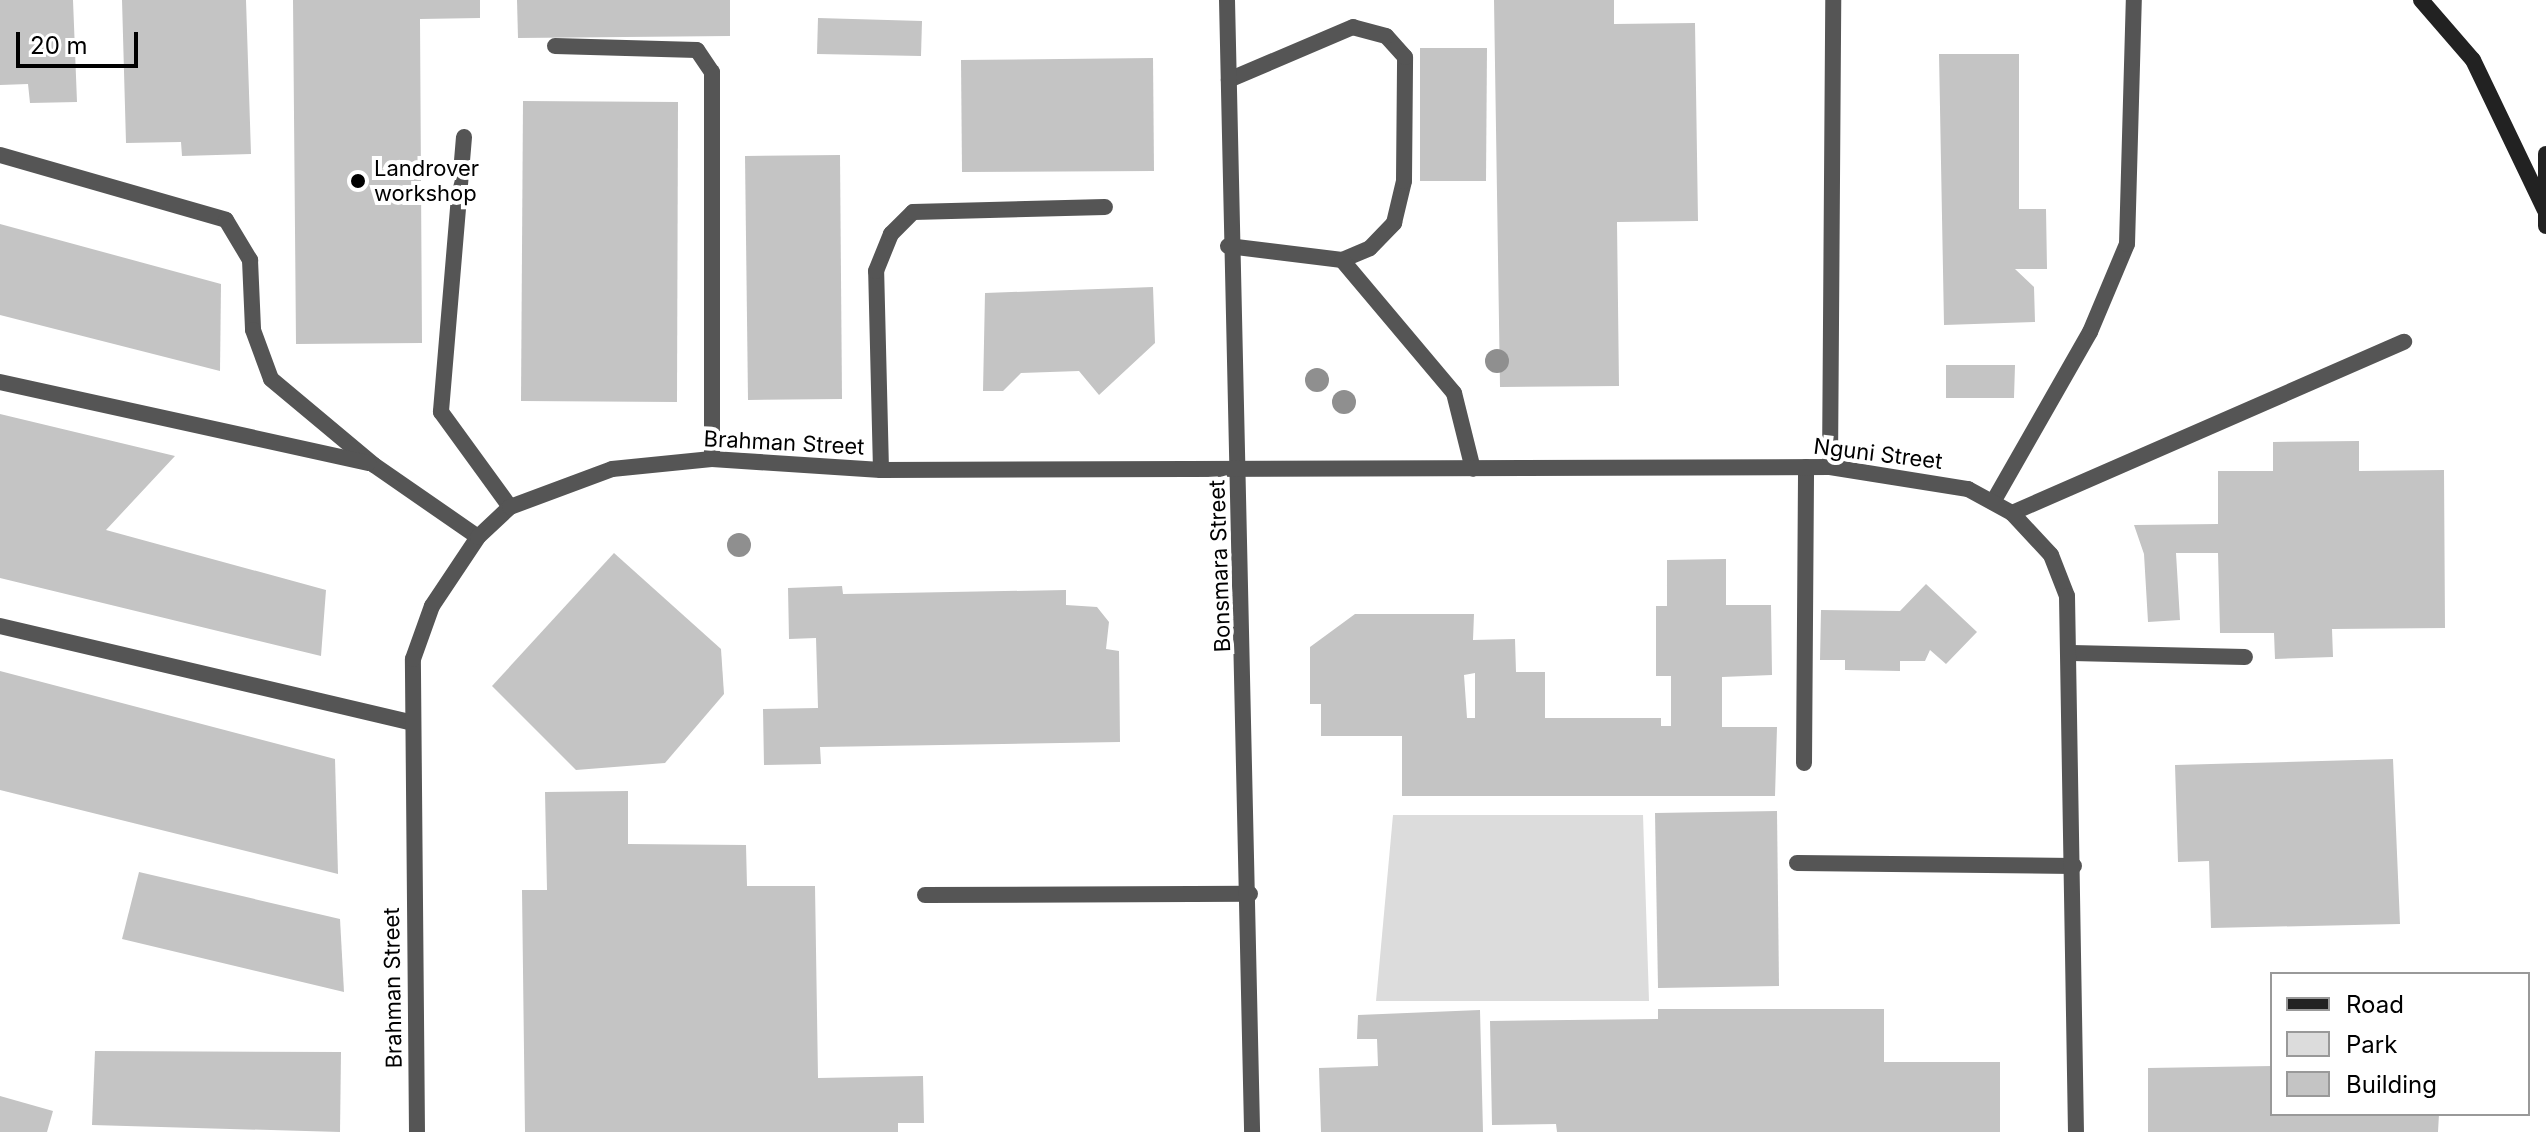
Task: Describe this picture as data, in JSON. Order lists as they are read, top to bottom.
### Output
{
  "streets": {
    "street": ["Brahman Street", "Nguni Street", "Bonsmara Street"]
  },
  "crossings": [
    ["Brahman Street", "Nguni Street"],
    ["Brahman Street", "Bonsmara Street"],
    ["Nguni Street", "Bonsmara Street"]
  ],
  "places": ["Landrover workshop"],
  "legend": ["Road", "Park", "Building"],
  "scale_bar": "20 m"
}
